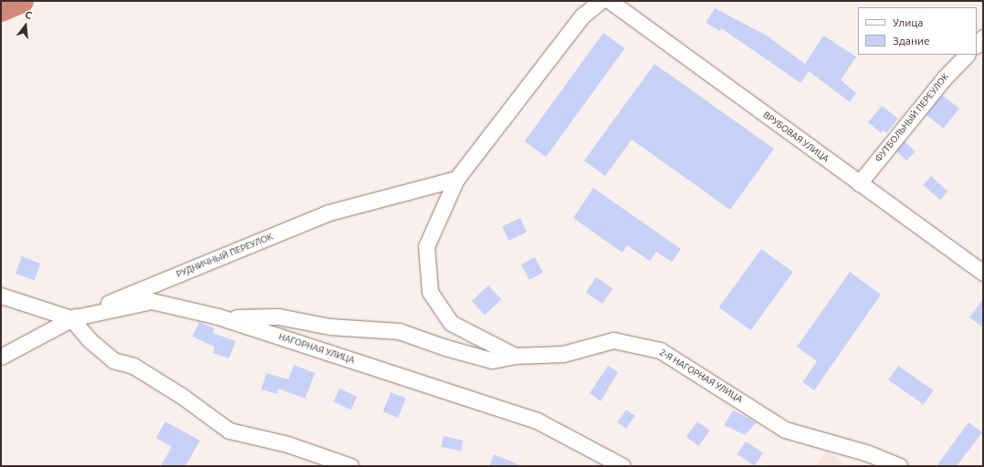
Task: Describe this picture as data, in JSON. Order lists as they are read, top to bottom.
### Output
{
  "streets": {
    "street": [
      "ФУТБОЛЬНЫЙ ПЕРЕУЛОК",
      "ВРУБОВАЯ УЛИЦА",
      "РУДНИЧНЫЙ ПЕРЕУЛОК",
      "НАГОРНАЯ УЛИЦА",
      "2-Я НАГОРНАЯ УЛИЦА"
    ]
  },
  "crossings": [
    ["ФУТБОЛЬНЫЙ ПЕРЕУЛОК", "ВРУБОВАЯ УЛИЦА"],
    ["РУДНИЧНЫЙ ПЕРЕУЛОК", "НАГОРНАЯ УЛИЦА"],
    ["РУДНИЧНЫЙ ПЕРЕУЛОК", "2-Я НАГОРНАЯ УЛИЦА"]
  ],
  "legend": ["Улица", "Здание"],
  "north": "top"
}
